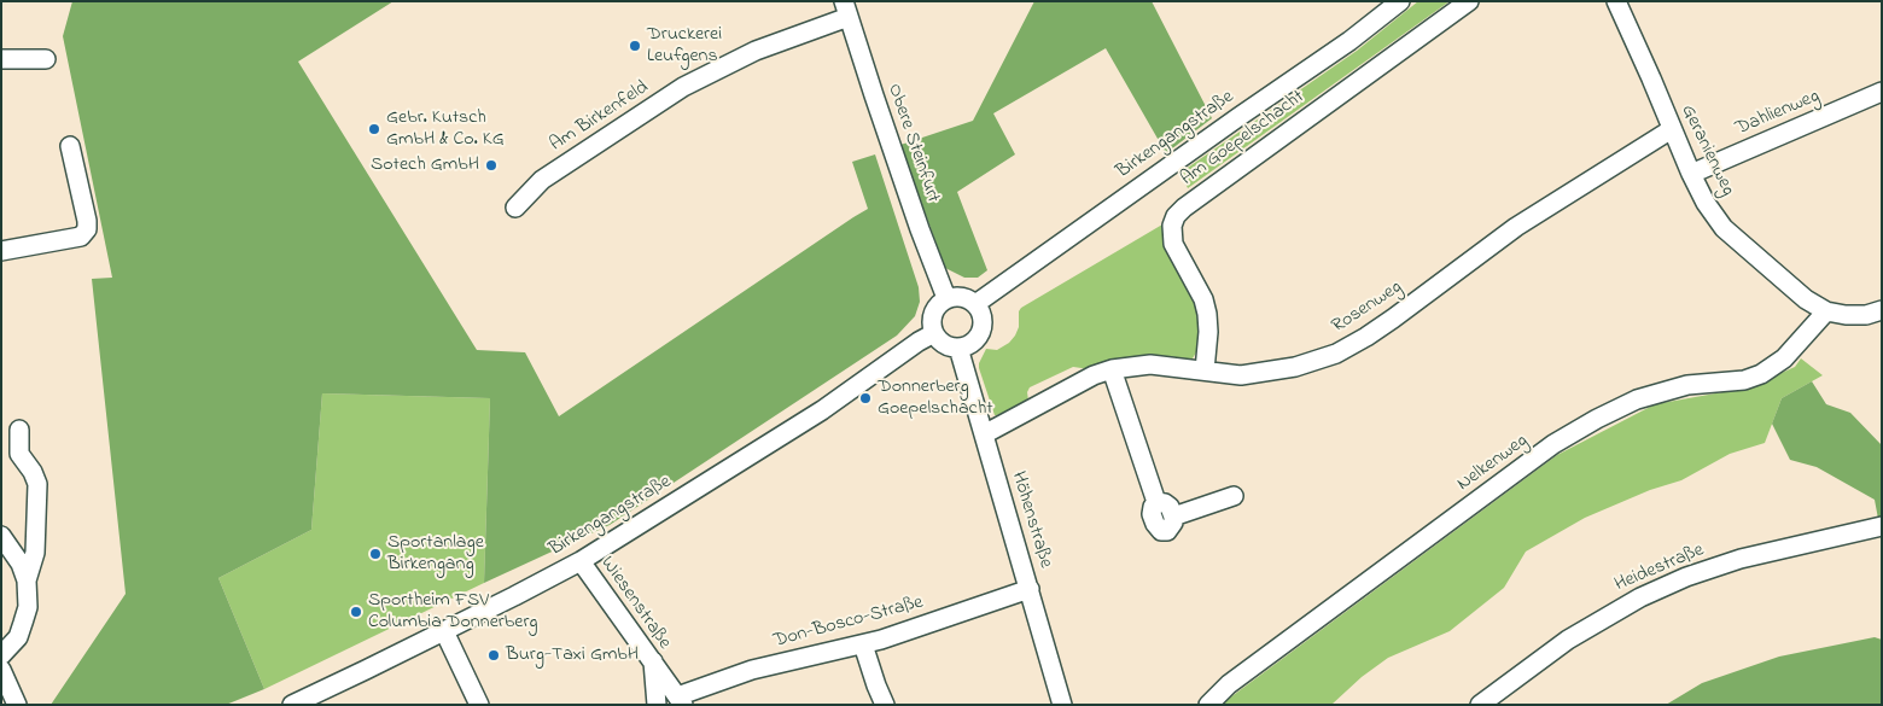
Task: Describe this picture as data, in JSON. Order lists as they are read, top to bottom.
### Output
{
  "streets": {
    "street": [
      "Dahlienweg",
      "Am Birkenfeld",
      "Birkengangstraße",
      "Am Goepelschacht",
      "Obere Steinfurt",
      "Geranienweg",
      "Rosenweg",
      "Nelkenweg",
      "Höhenstraße",
      "Heidestraße",
      "Wiesenstraße",
      "Don-Bosco-Straße"
    ]
  },
  "crossings": [
    ["Dahlienweg", "Geranienweg"],
    ["Am Birkenfeld", "Obere Steinfurt"],
    ["Birkengangstraße", "Obere Steinfurt"],
    ["Birkengangstraße", "Höhenstraße"],
    ["Birkengangstraße", "Wiesenstraße"],
    ["Am Goepelschacht", "Rosenweg"],
    ["Obere Steinfurt", "Höhenstraße"],
    ["Geranienweg", "Rosenweg"],
    ["Geranienweg", "Nelkenweg"],
    ["Rosenweg", "Höhenstraße"],
    ["Höhenstraße", "Don-Bosco-Straße"]
  ],
  "places": [
    "Druckerei Leufgens",
    "Gebr. Kutsch GmbH & Co. KG",
    "Sotech GmbH",
    "Donnerberg Goepelschacht",
    "Sportanlage Birkengang",
    "Sportheim FSV Columbia Donnerberg",
    "Burg-Taxi GmbH"
  ]
}
